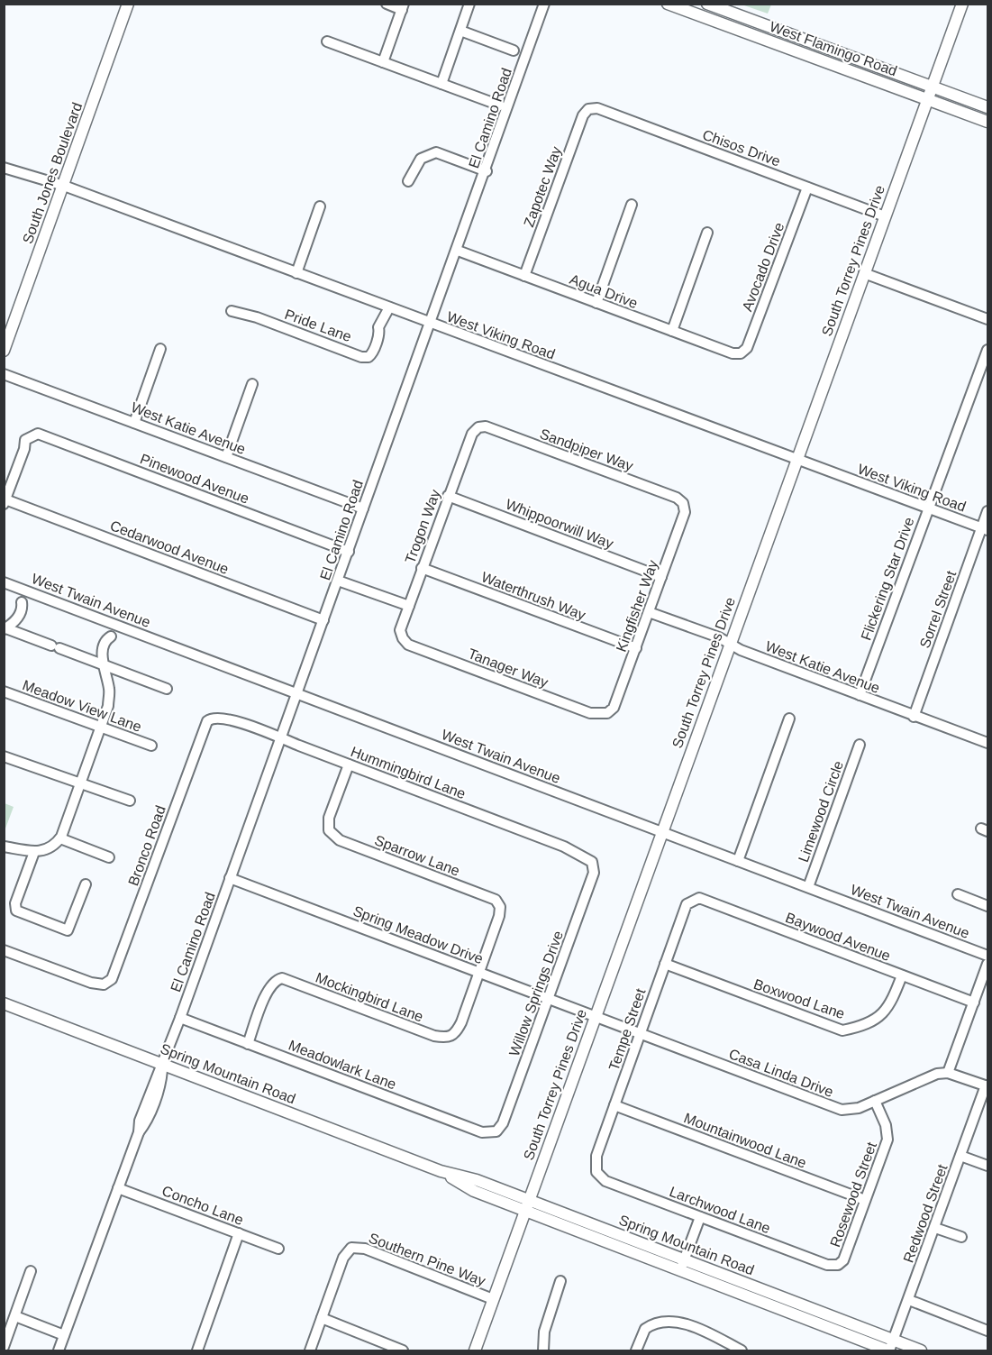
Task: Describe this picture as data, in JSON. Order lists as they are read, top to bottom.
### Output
{
  "streets": {
    "main road": [
      "West Flamingo Road",
      "South Jones Boulevard",
      "South Torrey Pines Drive",
      "Spring Mountain Road"
    ],
    "street": [
      "El Camino Road",
      "Chisos Drive",
      "Zapotec Way",
      "Avocado Drive",
      "Agua Drive",
      "Pride Lane",
      "West Viking Road",
      "West Katie Avenue",
      "Sandpiper Way",
      "Pinewood Avenue",
      "Whippoorwill Way",
      "Trogon Way",
      "Cedarwood Avenue",
      "Flickering Star Drive",
      "Waterthrush Way",
      "West Twain Avenue",
      "Kingfisher Way",
      "Sorrel Street",
      "Tanager Way",
      "Meadow View Lane",
      "Hummingbird Lane",
      "Limewood Circle",
      "Bronco Road",
      "Sparrow Lane",
      "Spring Meadow Drive",
      "Baywood Avenue",
      "Willow Springs Drive",
      "Mockingbird Lane",
      "Boxwood Lane",
      "Tempe Street",
      "Meadowlark Lane",
      "Casa Linda Drive",
      "Mountainwood Lane",
      "Rosewood Street",
      "Concho Lane",
      "Larchwood Lane",
      "Redwood Street",
      "Southern Pine Way"
    ]
  },
  "crossings": [
    ["West Flamingo Road", "South Torrey Pines Drive"],
    ["El Camino Road", "Agua Drive"],
    ["El Camino Road", "West Viking Road"],
    ["El Camino Road", "West Katie Avenue"],
    ["El Camino Road", "Pinewood Avenue"],
    ["El Camino Road", "Cedarwood Avenue"],
    ["El Camino Road", "West Twain Avenue"],
    ["El Camino Road", "Hummingbird Lane"],
    ["El Camino Road", "Spring Meadow Drive"],
    ["El Camino Road", "Meadowlark Lane"],
    ["El Camino Road", "Spring Mountain Road"],
    ["El Camino Road", "Concho Lane"],
    ["Chisos Drive", "Zapotec Way"],
    ["Chisos Drive", "South Torrey Pines Drive"],
    ["Chisos Drive", "Avocado Drive"],
    ["South Jones Boulevard", "West Viking Road"],
    ["Zapotec Way", "Agua Drive"],
    ["South Torrey Pines Drive", "West Viking Road"],
    ["South Torrey Pines Drive", "West Katie Avenue"],
    ["South Torrey Pines Drive", "West Twain Avenue"],
    ["South Torrey Pines Drive", "Spring Meadow Drive"],
    ["South Torrey Pines Drive", "Casa Linda Drive"],
    ["South Torrey Pines Drive", "Spring Mountain Road"],
    ["South Torrey Pines Drive", "Southern Pine Way"],
    ["Avocado Drive", "Agua Drive"],
    ["Pride Lane", "West Viking Road"],
    ["West Viking Road", "Flickering Star Drive"],
    ["West Viking Road", "Sorrel Street"],
    ["West Katie Avenue", "Flickering Star Drive"],
    ["West Katie Avenue", "Kingfisher Way"],
    ["West Katie Avenue", "Sorrel Street"],
    ["Sandpiper Way", "Trogon Way"],
    ["Sandpiper Way", "Kingfisher Way"],
    ["Pinewood Avenue", "Cedarwood Avenue"],
    ["Whippoorwill Way", "Trogon Way"],
    ["Whippoorwill Way", "Kingfisher Way"],
    ["Trogon Way", "Waterthrush Way"],
    ["Trogon Way", "Tanager Way"],
    ["Waterthrush Way", "Kingfisher Way"],
    ["West Twain Avenue", "Limewood Circle"],
    ["Kingfisher Way", "Tanager Way"],
    ["Hummingbird Lane", "Bronco Road"],
    ["Hummingbird Lane", "Sparrow Lane"],
    ["Hummingbird Lane", "Willow Springs Drive"],
    ["Sparrow Lane", "Spring Meadow Drive"],
    ["Sparrow Lane", "Mockingbird Lane"],
    ["Spring Meadow Drive", "Willow Springs Drive"],
    ["Spring Meadow Drive", "Mockingbird Lane"],
    ["Spring Meadow Drive", "Casa Linda Drive"],
    ["Baywood Avenue", "Boxwood Lane"],
    ["Baywood Avenue", "Tempe Street"],
    ["Willow Springs Drive", "Meadowlark Lane"],
    ["Mockingbird Lane", "Meadowlark Lane"],
    ["Boxwood Lane", "Tempe Street"],
    ["Tempe Street", "Casa Linda Drive"],
    ["Tempe Street", "Mountainwood Lane"],
    ["Tempe Street", "Larchwood Lane"],
    ["Casa Linda Drive", "Rosewood Street"],
    ["Spring Mountain Road", "Redwood Street"],
    ["Mountainwood Lane", "Rosewood Street"],
    ["Rosewood Street", "Larchwood Lane"]
  ]
}
